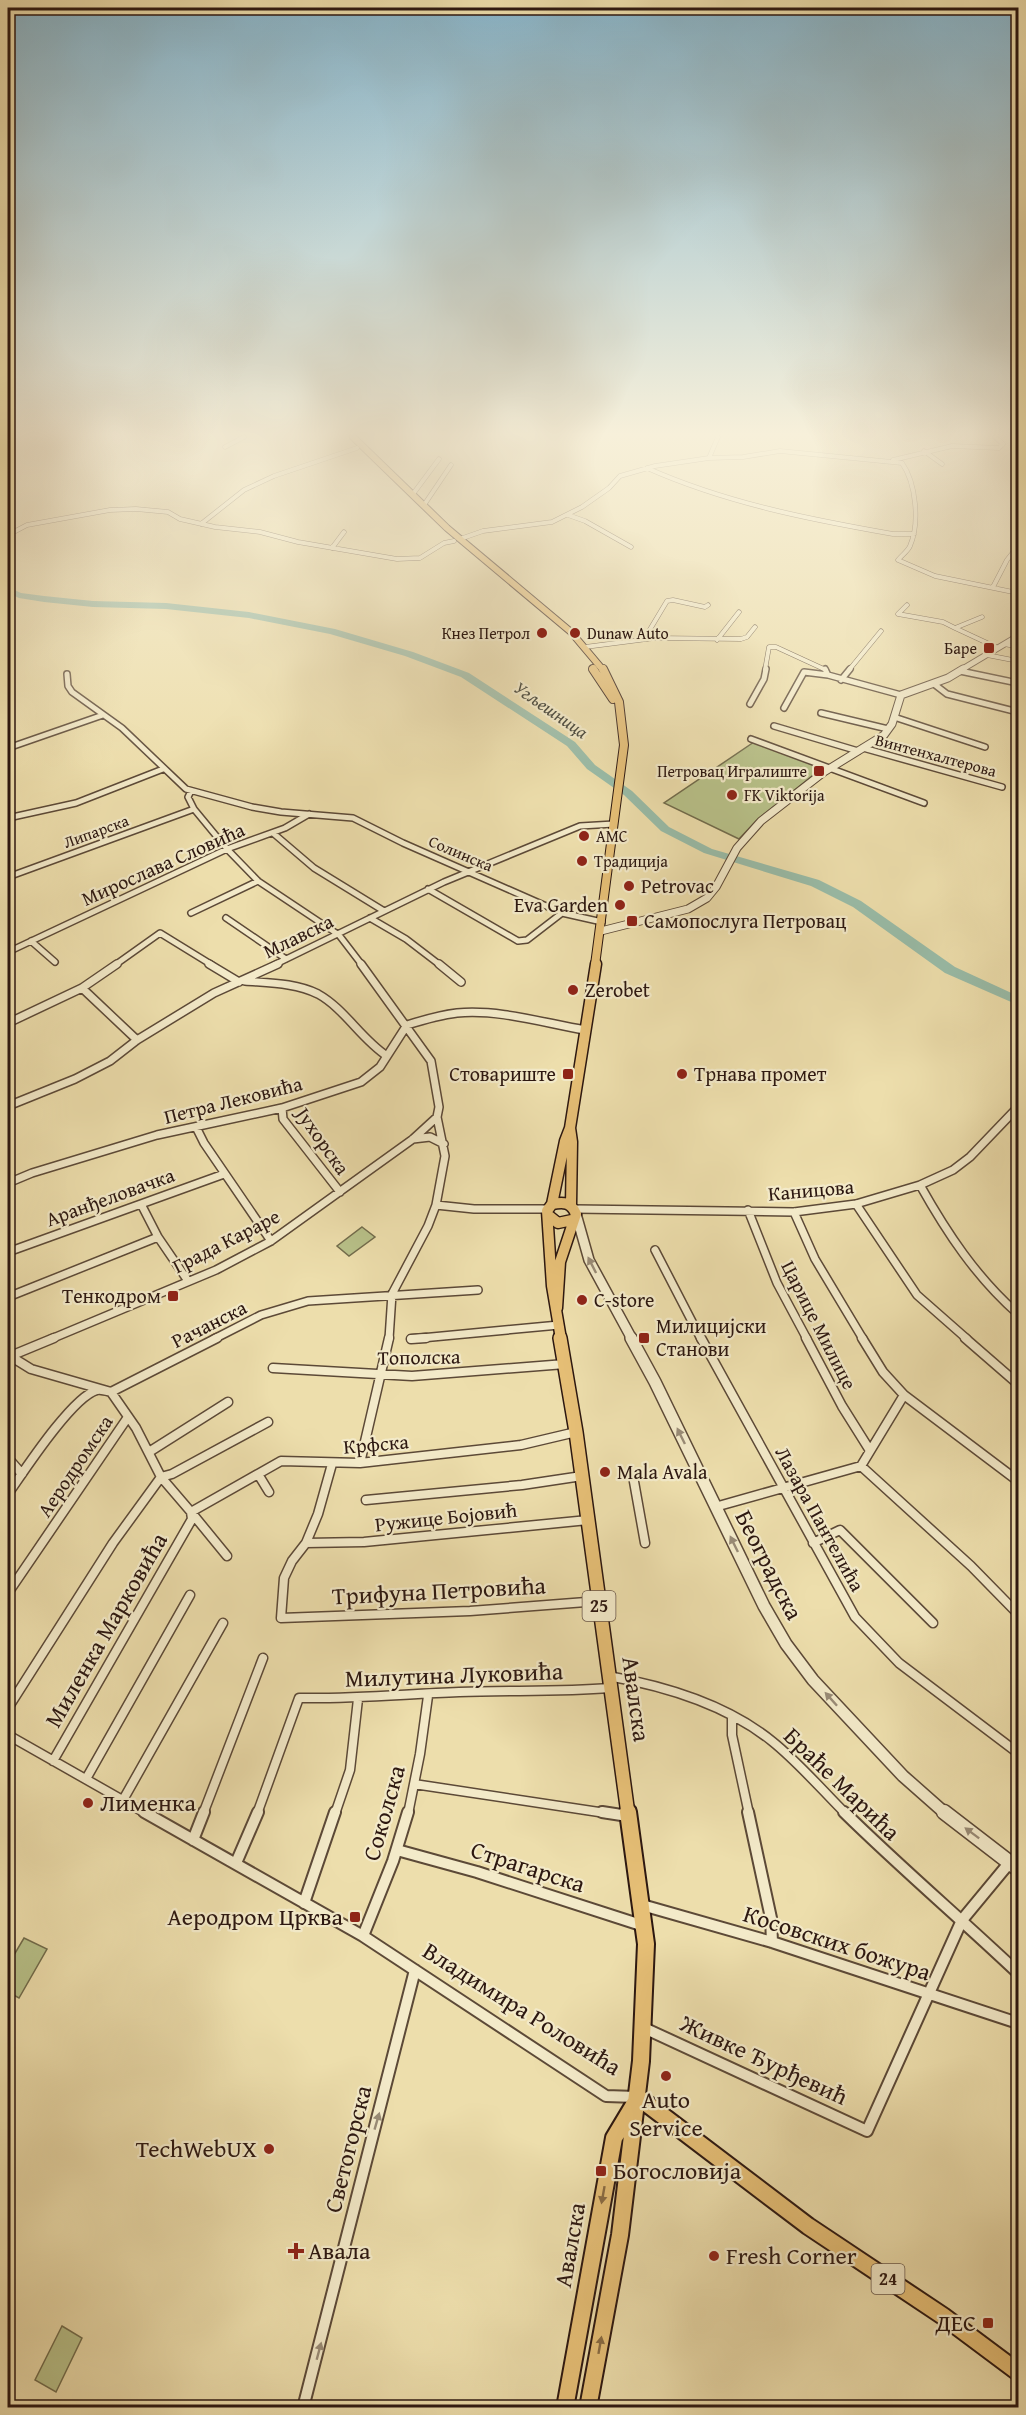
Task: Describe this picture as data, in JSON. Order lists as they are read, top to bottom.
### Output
{
  "streets": {
    "main road": ["25", "Авалска", "24"],
    "street": [
      "Винтенхалтерова",
      "Липарска",
      "Солинска",
      "Мирослава Словића",
      "Млавска",
      "Петра Лековића",
      "Јухорска",
      "Каницова",
      "Аранђеловачка",
      "Града Караре",
      "Рачанска",
      "Царице Милице",
      "Тополска",
      "Крфска",
      "Аеродромска",
      "Ружице Бојовић",
      "Лазара Пантелића",
      "Београдска",
      "Трифуна Петровића",
      "Миленка Марковића",
      "Милутина Луковића",
      "Браће Марића",
      "Соколска",
      "Страгарска",
      "Косовских божура",
      "Владимира Роловића",
      "Живке Ђурђевић",
      "Светогорска"
    ]
  },
  "crossings": [
    ["Солинска", "Млавска"],
    ["Солинска", "25"],
    ["Мирослава Словића", "Млавска"],
    ["Млавска", "25"],
    ["Петра Лековића", "Јухорска"],
    ["Јухорска", "Града Караре"],
    ["Каницова", "Царице Милице"],
    ["Каницова", "Београдска"],
    ["Каницова", "25"],
    ["Тополска", "Авалска"],
    ["Крфска", "Миленка Марковића"],
    ["Крфска", "Авалска"],
    ["Ружице Бојовић", "Трифуна Петровића"],
    ["Ружице Бојовић", "Авалска"],
    ["Београдска", "25"],
    ["Трифуна Петровића", "Авалска"],
    ["25", "Авалска"],
    ["Миленка Марковића", "Владимира Роловића"],
    ["Милутина Луковића", "Авалска"],
    ["Милутина Луковића", "Браће Марића"],
    ["Милутина Луковића", "Соколска"],
    ["Милутина Луковића", "Владимира Роловића"],
    ["Авалска", "Браће Марића"],
    ["Авалска", "Страгарска"],
    ["Авалска", "Косовских божура"],
    ["Авалска", "Владимира Роловића"],
    ["Авалска", "Живке Ђурђевић"],
    ["Авалска", "24"],
    ["Соколска", "Страгарска"],
    ["Соколска", "Владимира Роловића"],
    ["Косовских божура", "Живке Ђурђевић"],
    ["Владимира Роловића", "Светогорска"],
    ["Владимира Роловића", "24"]
  ],
  "one_way": ["Београдска", "Светогорска"],
  "water": ["Угљешница"],
  "places": {
    "other": [
      "Кнез Петрол",
      "Dunaw Auto",
      "FK Viktorija",
      "AMC",
      "Традиција",
      "Petrovac",
      "Eva Garden",
      "Zerobet",
      "Трнава промет",
      "C-store",
      "Mala Avala",
      "Лименка",
      "Auto Service",
      "TechWebUX",
      "Fresh Corner"
    ],
    "transit": [
      "Баре",
      "Петровац Игралиште",
      "Самопослуга Петровац",
      "Стовариште",
      "Тенкодром",
      "Милицијски Станови",
      "Аеродром Црква",
      "Богословија",
      "ДЕС"
    ],
    "health": ["Авала"]
  }
}
